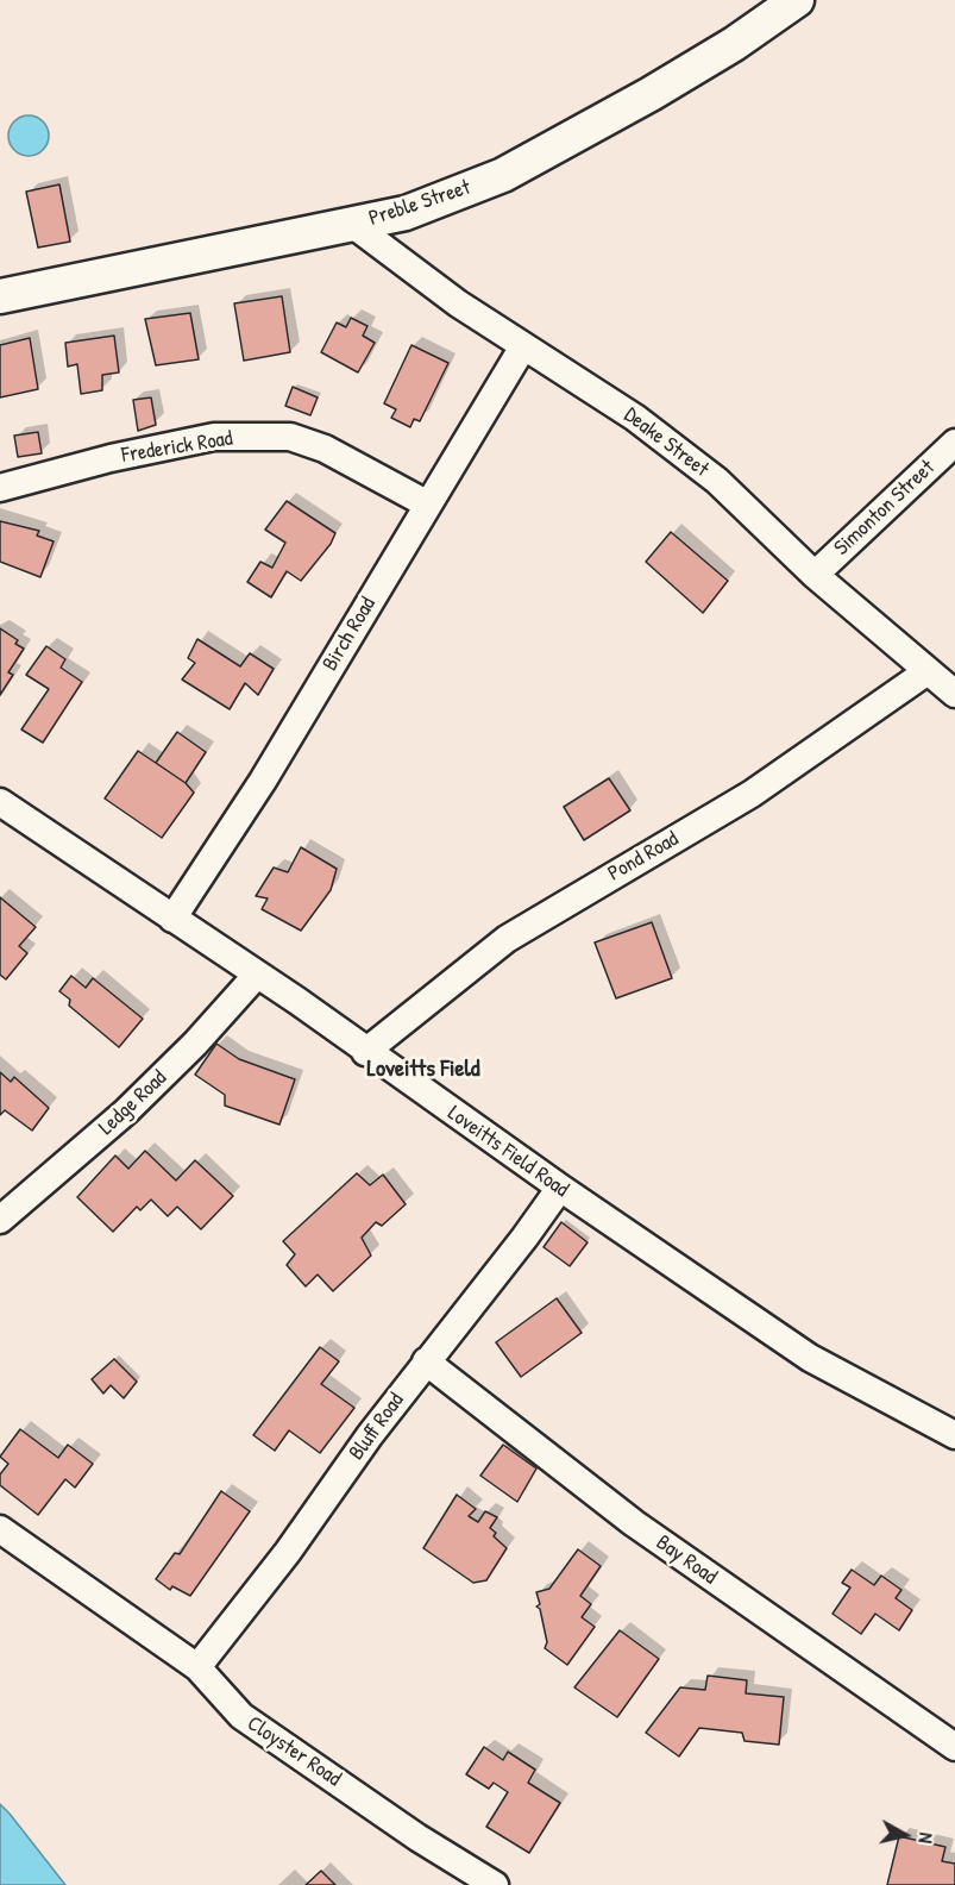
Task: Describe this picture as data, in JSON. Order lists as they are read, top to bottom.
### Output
{
  "streets": {
    "street": [
      "Preble Street",
      "Deake Street",
      "Frederick Road",
      "Simonton Street",
      "Birch Road",
      "Pond Road",
      "Ledge Road",
      "Loveitts Field Road",
      "Bluff Road",
      "Bay Road",
      "Cloyster Road"
    ]
  },
  "crossings": [
    ["Preble Street", "Deake Street"],
    ["Deake Street", "Simonton Street"],
    ["Deake Street", "Birch Road"],
    ["Deake Street", "Pond Road"],
    ["Frederick Road", "Birch Road"],
    ["Birch Road", "Loveitts Field Road"],
    ["Pond Road", "Loveitts Field Road"],
    ["Ledge Road", "Loveitts Field Road"],
    ["Loveitts Field Road", "Bluff Road"],
    ["Bluff Road", "Bay Road"],
    ["Bluff Road", "Cloyster Road"]
  ],
  "districts": ["Loveitts Field"],
  "north": "right"
}
